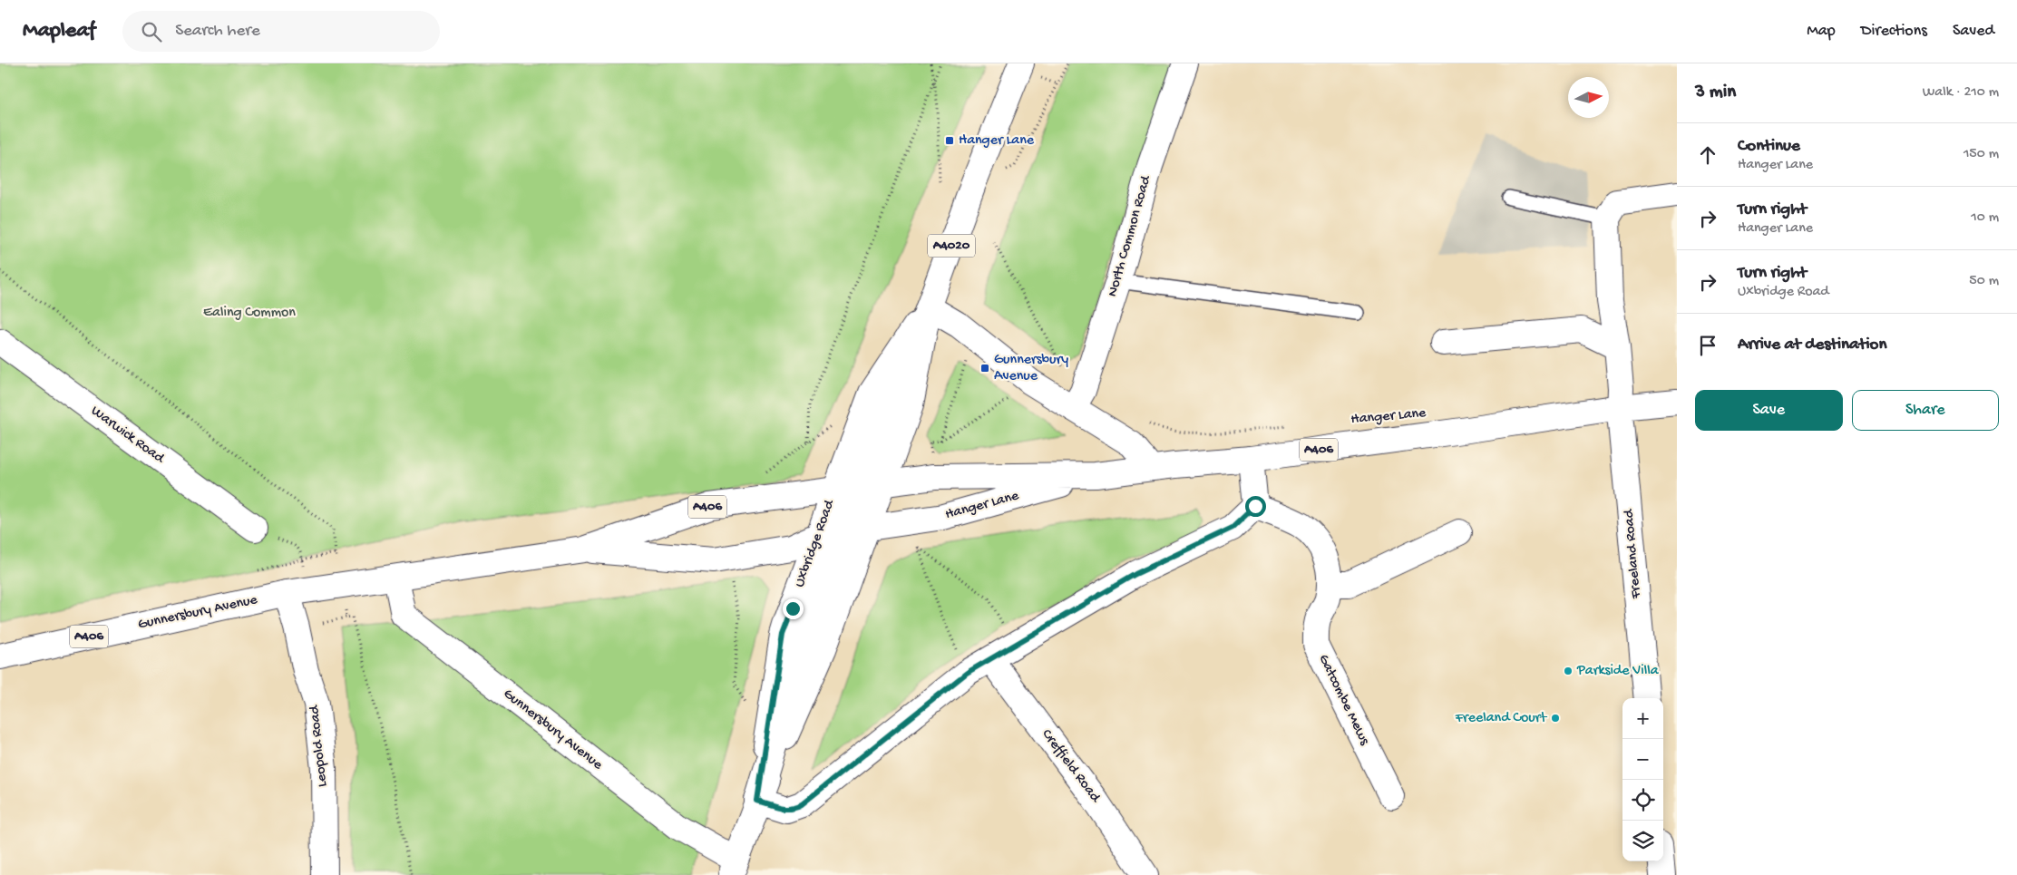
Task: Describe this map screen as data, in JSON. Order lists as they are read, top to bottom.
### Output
{
  "streets": {
    "main road": [
      "North Common Road",
      "A4020",
      "Hanger Lane",
      "Warwick Road",
      "A406",
      "Uxbridge Road",
      "Freeland Road",
      "Gunnersbury Avenue",
      "Gatcombe Mews",
      "Leopold Road",
      "Creffield Road"
    ]
  },
  "crossings": [
    ["Hanger Lane", "A406"],
    ["Hanger Lane", "Uxbridge Road"],
    ["Hanger Lane", "Freeland Road"],
    ["Hanger Lane", "Gunnersbury Avenue"],
    ["A406", "Uxbridge Road"],
    ["A406", "Gunnersbury Avenue"],
    ["Uxbridge Road", "Gunnersbury Avenue"],
    ["Gunnersbury Avenue", "Leopold Road"]
  ],
  "parks": ["Ealing Common"],
  "places": {
    "transit": ["Hanger Lane", "Gunnersbury Avenue"],
    "other": ["Parkside Villa", "Freeland Court"]
  },
  "north": "right",
  "page": {
    "header": "Mapleaf",
    "search": "Search here",
    "nav": ["Map", "Directions", "Saved"],
    "heading": ["3 min", "Walk · 210 m"],
    "list": [
      ["Continue", "Hanger Lane", "150 m"],
      ["Turn right", "Hanger Lane", "10 m"],
      ["Turn right", "Uxbridge Road", "50 m"],
      "Arrive at destination"
    ],
    "buttons": ["Save", "Share"],
    "map_buttons": ["+", "−"]
  }
}
